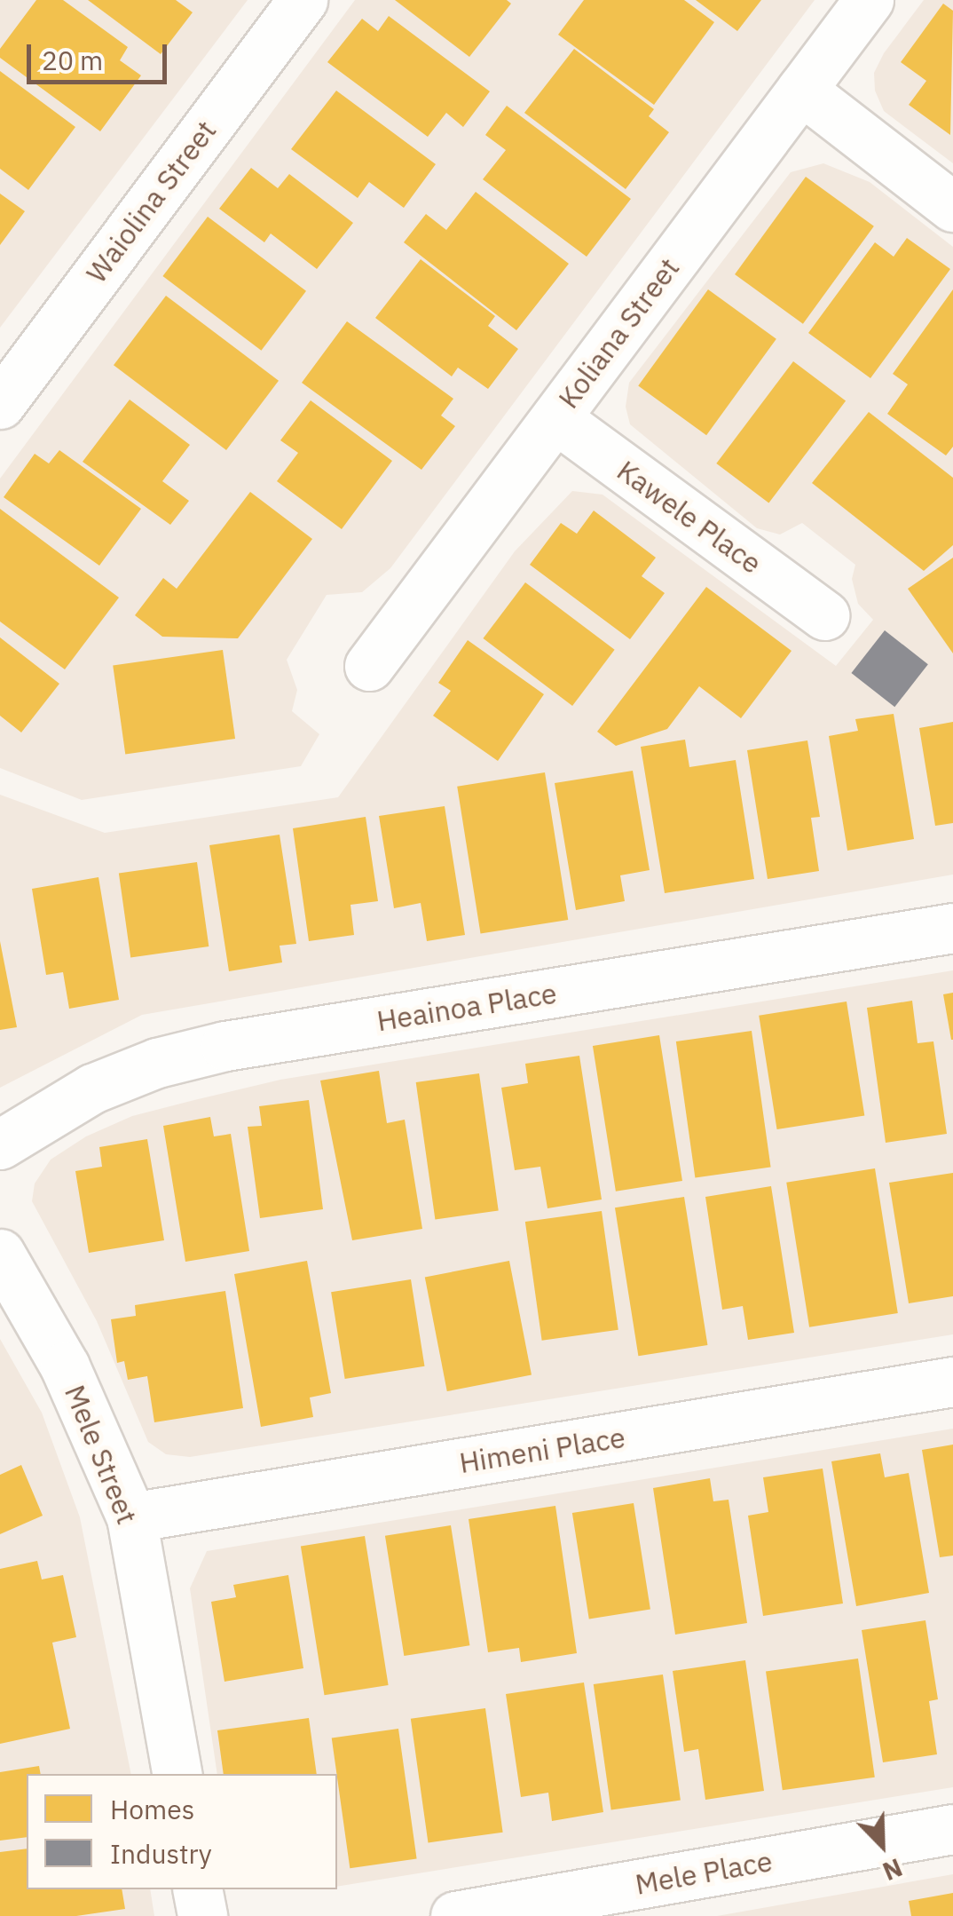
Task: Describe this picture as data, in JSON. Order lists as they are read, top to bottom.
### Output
{
  "streets": {
    "street": [
      "Waiolina Street",
      "Koliana Street",
      "Kawele Place",
      "Heainoa Place",
      "Himeni Place",
      "Mele Street",
      "Mele Place"
    ]
  },
  "crossings": [
    ["Koliana Street", "Kawele Place"],
    ["Himeni Place", "Mele Street"]
  ],
  "legend": ["Homes", "Industry"],
  "scale_bar": "20 m",
  "north": "bottom right"
}
